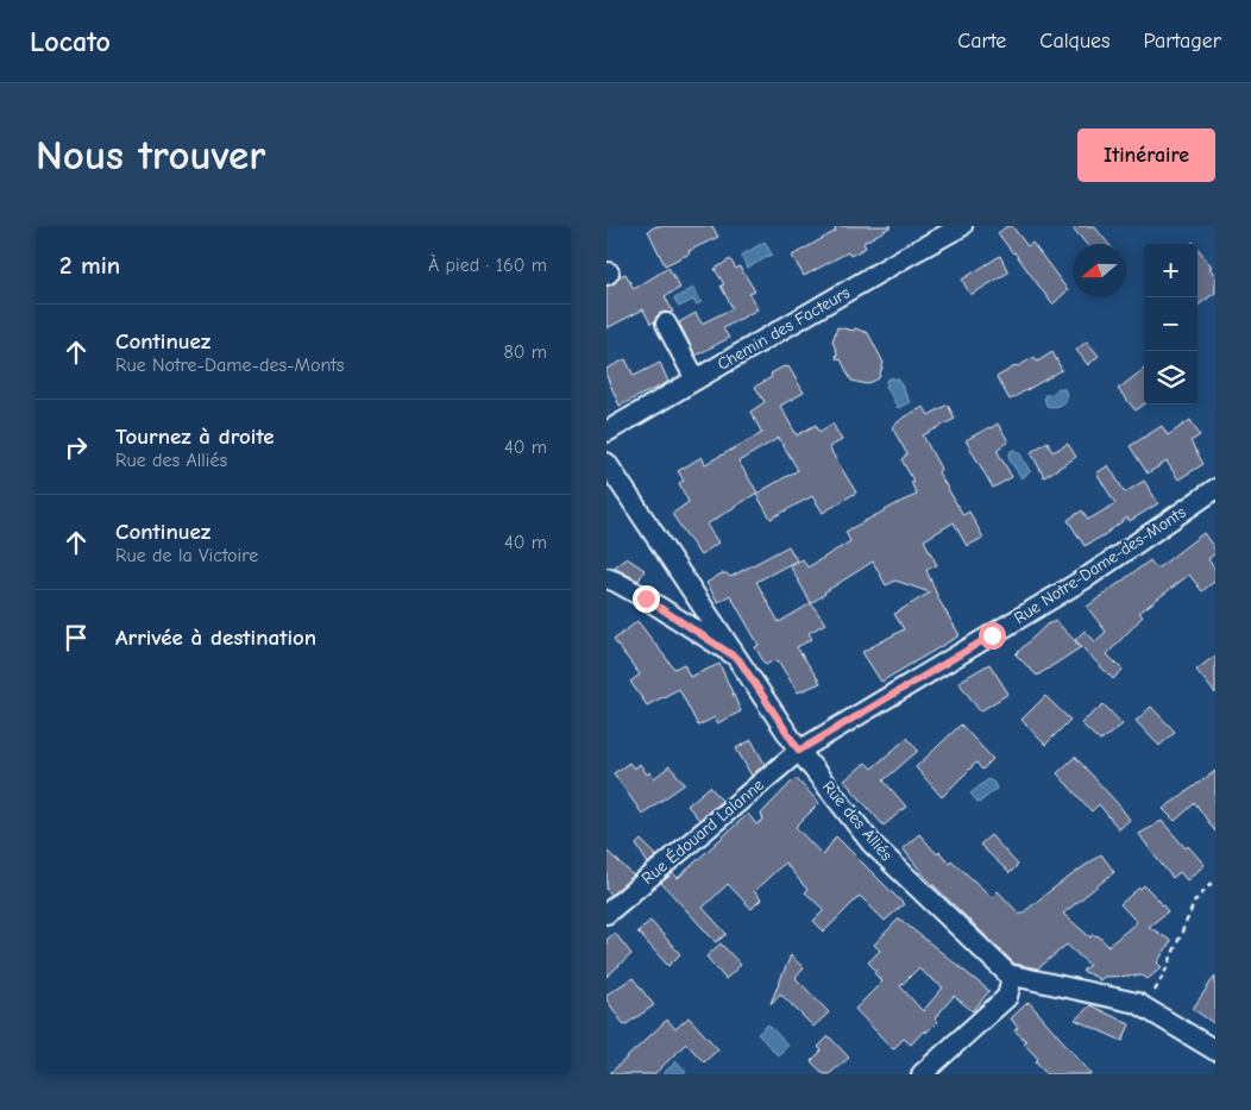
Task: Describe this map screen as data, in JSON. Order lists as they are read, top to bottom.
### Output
{
  "streets": {
    "street": [
      "Chemin des Facteurs",
      "Rue Notre-Dame-des-Monts",
      "Rue des Alliés",
      "Rue Édouard Lalanne"
    ]
  },
  "crossings": [
    ["Rue Notre-Dame-des-Monts", "Rue des Alliés"],
    ["Rue Notre-Dame-des-Monts", "Rue Édouard Lalanne"],
    ["Rue des Alliés", "Rue Édouard Lalanne"]
  ],
  "north": "left",
  "page": {
    "header": "Locato",
    "nav": ["Carte", "Calques", "Partager"],
    "buttons": "Itinéraire",
    "title": "Nous trouver",
    "heading": ["2 min", "À pied · 160 m"],
    "map_buttons": ["+", "−"],
    "list": [
      ["Continuez", "Rue Notre-Dame-des-Monts", "80 m"],
      ["Tournez à droite", "Rue des Alliés", "40 m"],
      ["Continuez", "Rue de la Victoire", "40 m"],
      "Arrivée à destination"
    ]
  }
}
